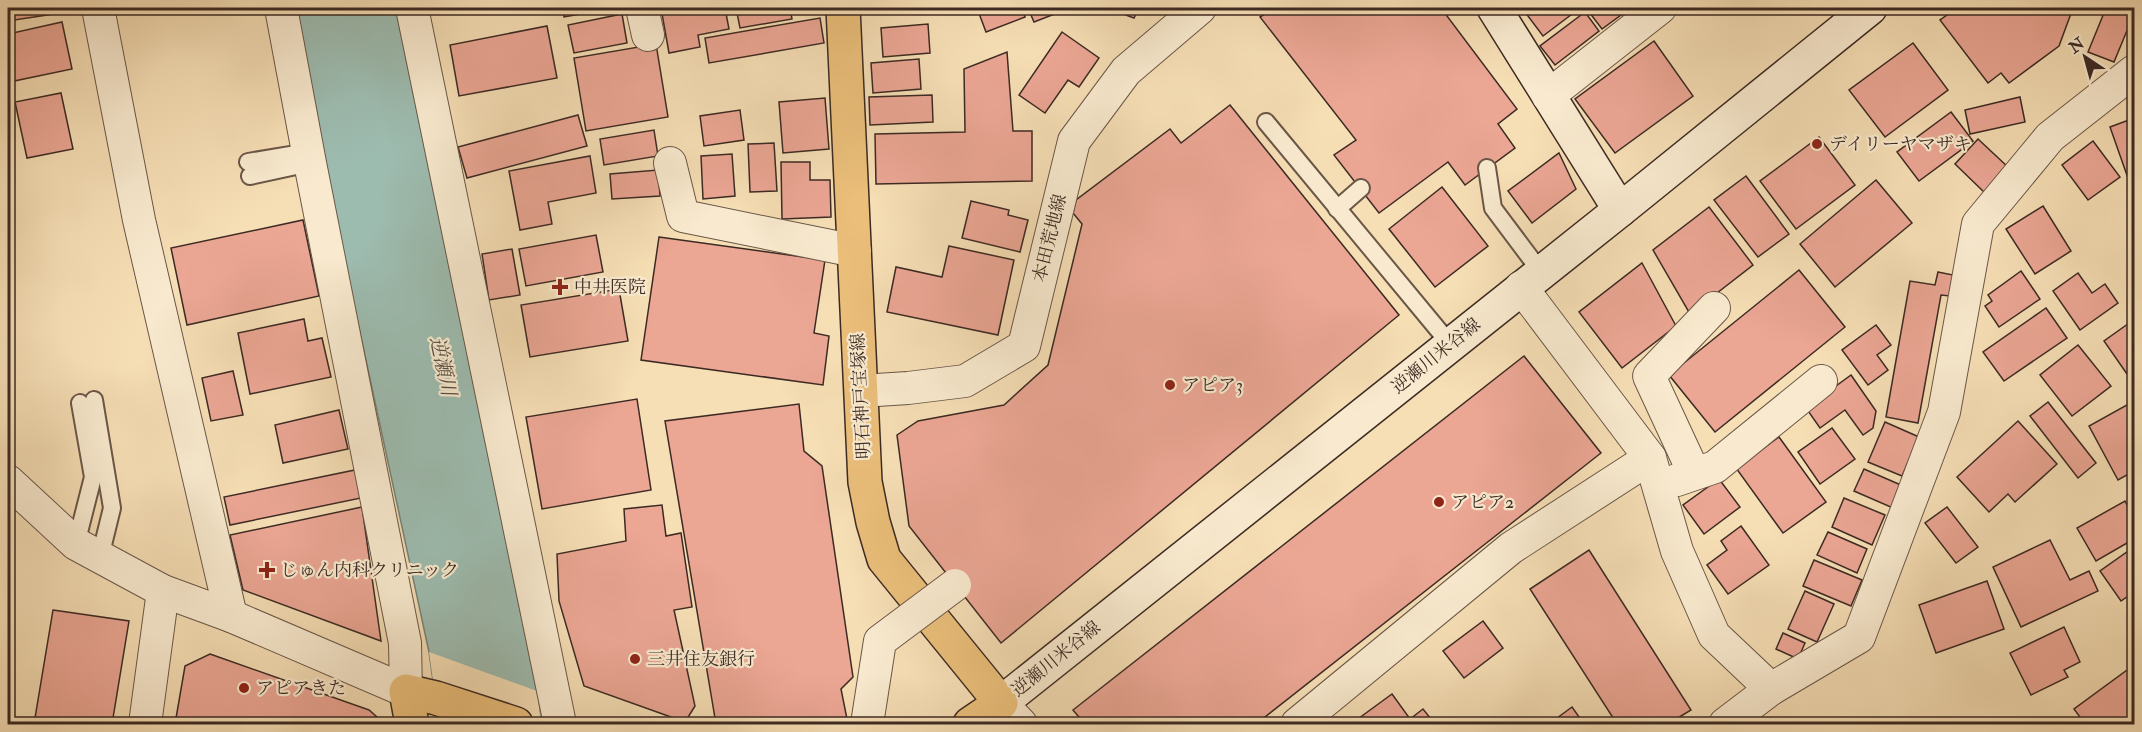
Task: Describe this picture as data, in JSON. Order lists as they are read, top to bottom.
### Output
{
  "streets": {
    "main road": ["明石神戸宝塚線"],
    "street": ["本田荒地線", "逆瀬川米谷線"]
  },
  "crossings": [
    ["本田荒地線", "明石神戸宝塚線"],
    ["逆瀬川米谷線", "明石神戸宝塚線"]
  ],
  "water": ["逆瀬川"],
  "places": {
    "other": [
      "デイリーヤマザキ",
      "アピア3",
      "アピア2",
      "三井住友銀行",
      "アピアきた"
    ],
    "health": ["中井医院", "じゅん内科クリニック"]
  },
  "north": "top left"
}
